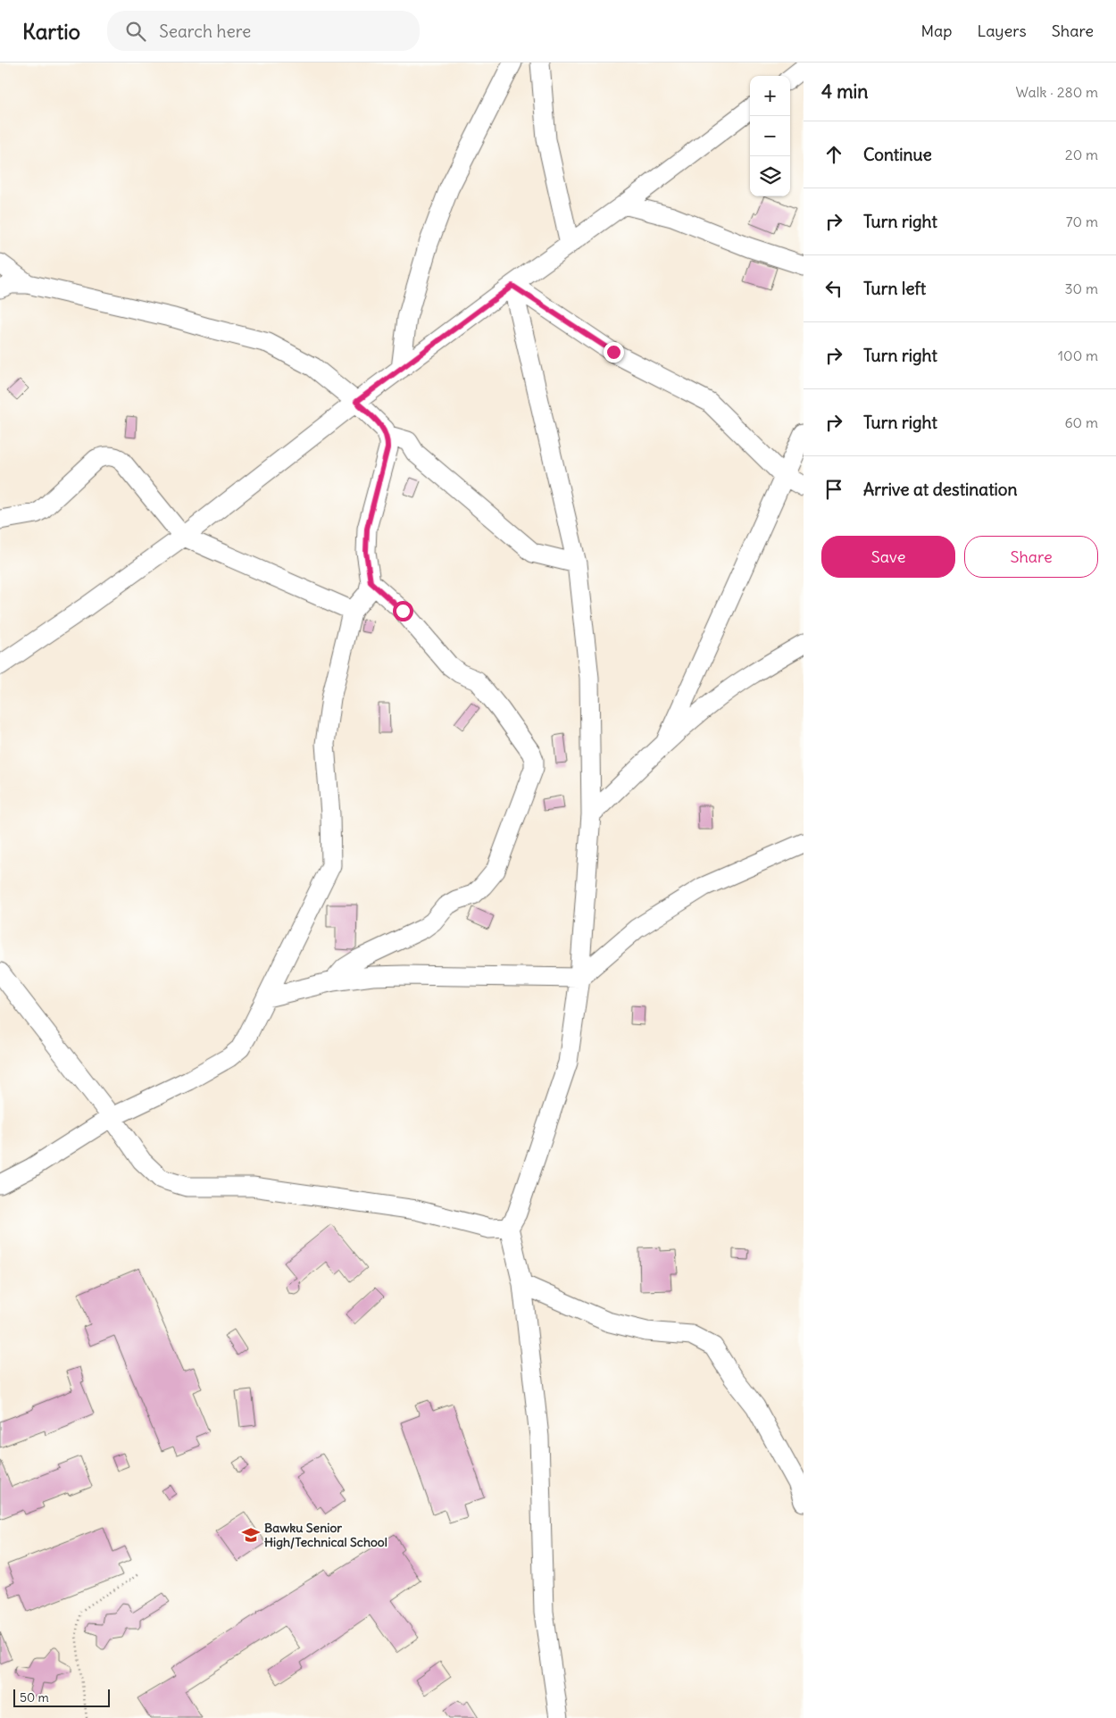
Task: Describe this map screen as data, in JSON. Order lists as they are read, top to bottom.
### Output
{
  "places": {
    "school or university": ["Bawku Senior High/Technical School"]
  },
  "scale_bar": "50 m",
  "page": {
    "header": "Kartio",
    "search": "Search here",
    "nav": ["Map", "Layers", "Share"],
    "heading": ["4 min", "Walk · 280 m"],
    "map_buttons": ["+", "−"],
    "list": [
      ["Continue", "20 m"],
      ["Turn right", "70 m"],
      ["Turn left", "30 m"],
      ["Turn right", "100 m"],
      ["Turn right", "60 m"],
      "Arrive at destination"
    ],
    "buttons": ["Save", "Share"],
    "scale": "50 m"
  }
}
